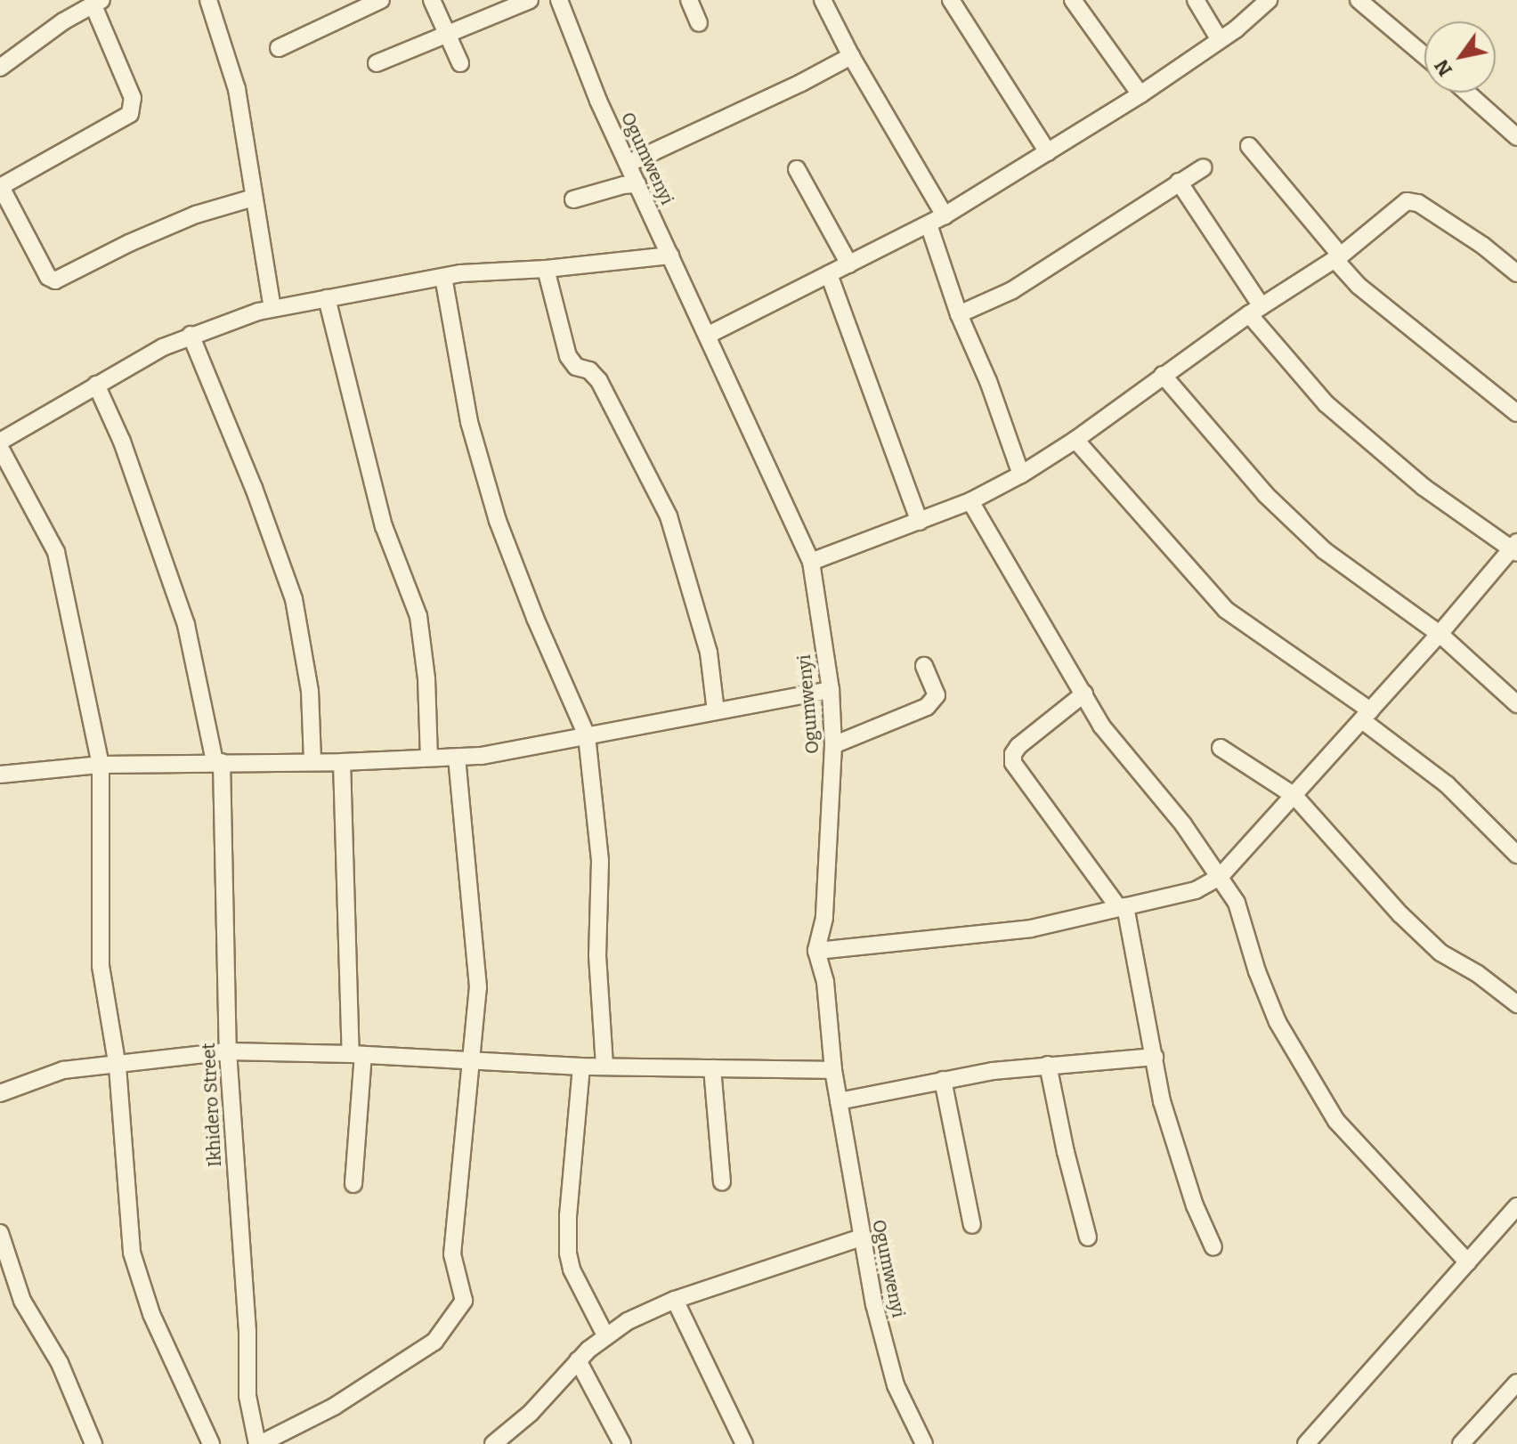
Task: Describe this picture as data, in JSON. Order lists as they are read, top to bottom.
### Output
{
  "streets": {
    "street": ["Ogumwenyi", "Ikhidero Street"]
  },
  "north": "bottom left"
}
